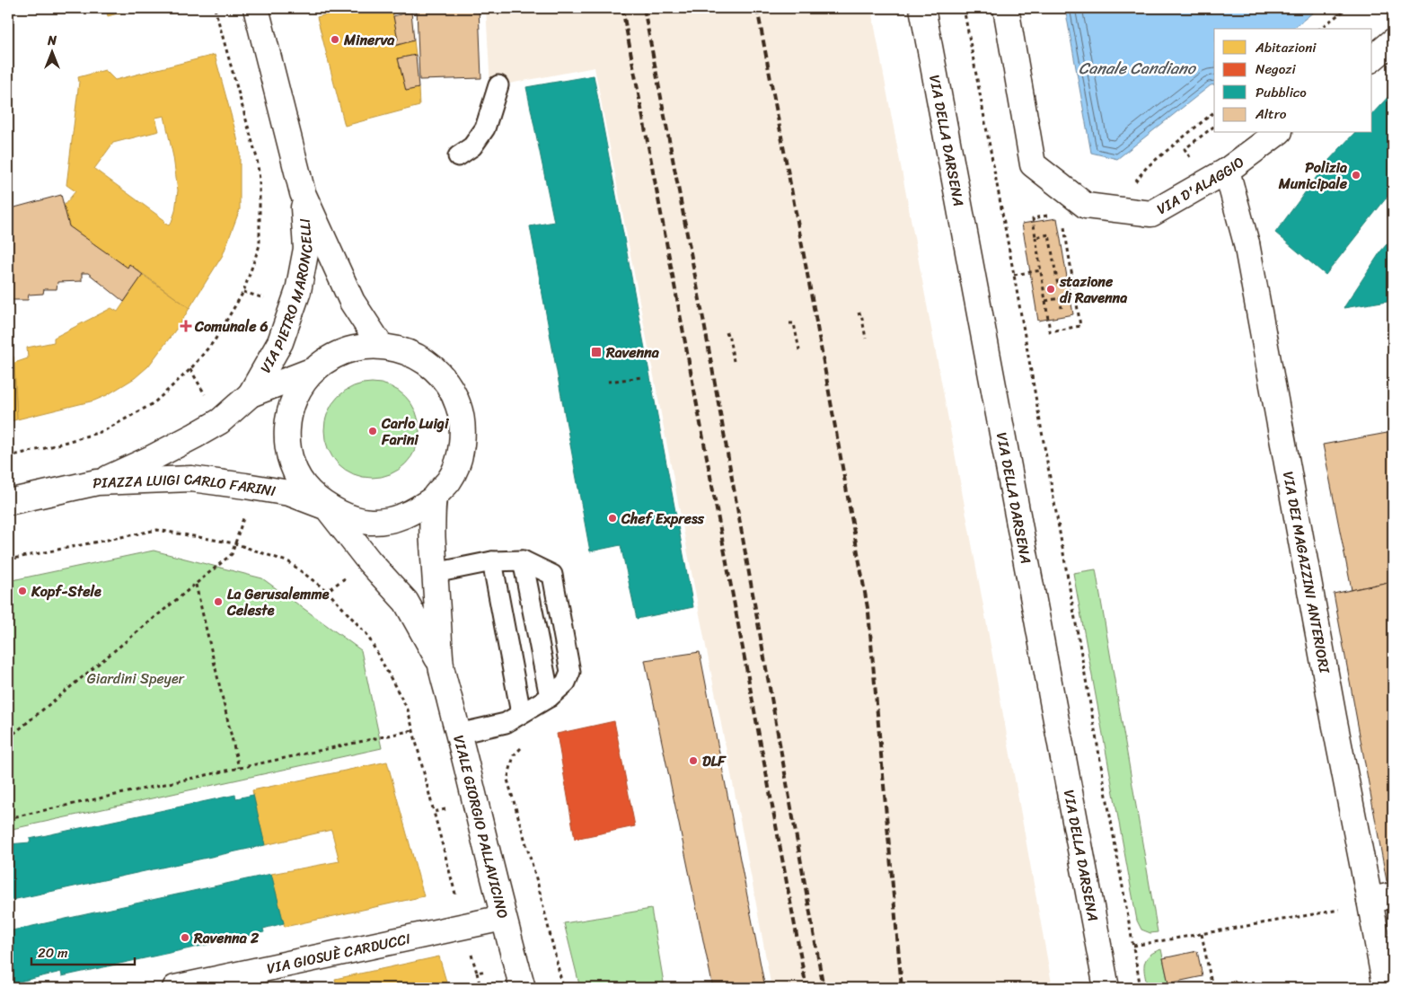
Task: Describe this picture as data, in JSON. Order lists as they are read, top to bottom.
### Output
{
  "streets": {
    "street": [
      "VIA DELLA DARSENA",
      "VIA D'ALAGGIO",
      "VIA PIETRO MARONCELLI",
      "PIAZZA LUIGI CARLO FARINI",
      "VIA DEI MAGAZZINI ANTERIORI",
      "VIALE GIORGIO PALLAVICINO",
      "VIA GIOSUÈ CARDUCCI"
    ]
  },
  "crossings": [
    ["VIA D'ALAGGIO", "VIA DEI MAGAZZINI ANTERIORI"],
    ["VIA PIETRO MARONCELLI", "PIAZZA LUIGI CARLO FARINI"],
    ["PIAZZA LUIGI CARLO FARINI", "VIALE GIORGIO PALLAVICINO"],
    ["VIALE GIORGIO PALLAVICINO", "VIA GIOSUÈ CARDUCCI"]
  ],
  "water": ["Canale Candiano"],
  "parks": ["Giardini Speyer"],
  "places": {
    "other": [
      "Minerva",
      "Polizia Municipale",
      "stazione di Ravenna",
      "Carlo Luigi Farini",
      "Chef Express",
      "Kopf-Stele",
      "La Gerusalemme Celeste",
      "DLF",
      "Ravenna 2"
    ],
    "health": ["Comunale 6"],
    "transit": ["Ravenna"]
  },
  "legend": [
    "Abitazioni",
    "Negozi",
    "Pubblico",
    "Altro"
  ],
  "scale_bar": "20 m",
  "north": "top"
}
